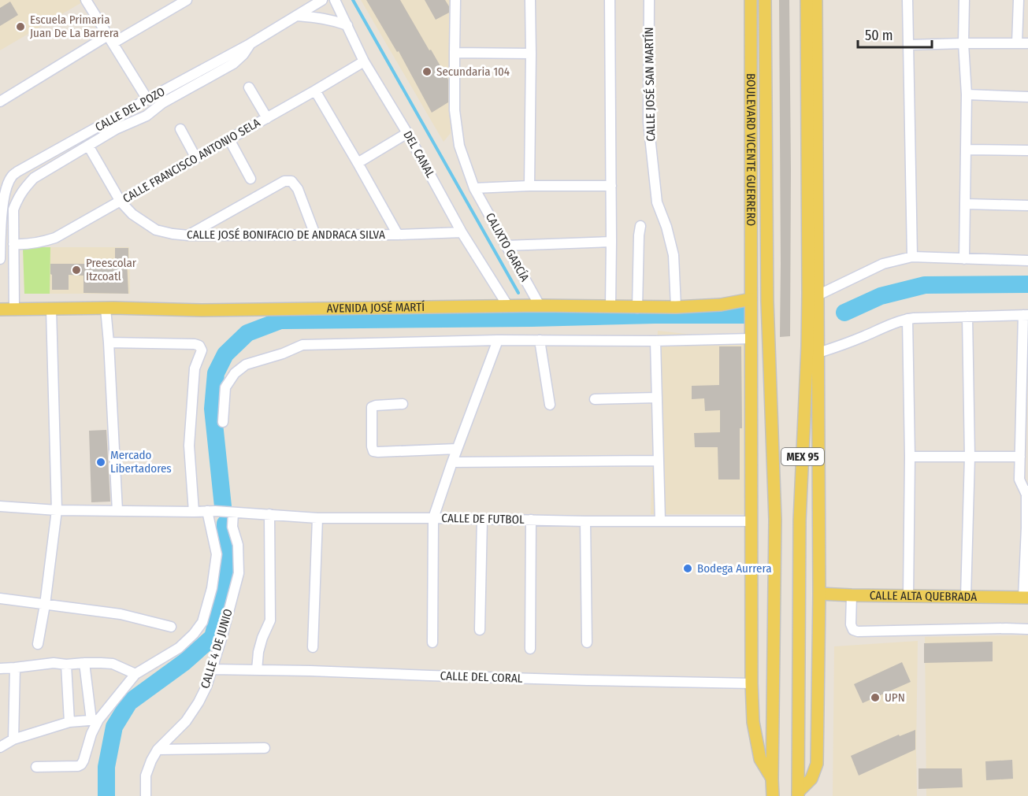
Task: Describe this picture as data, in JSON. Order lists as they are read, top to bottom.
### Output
{
  "streets": {
    "main road": [
      "BOULEVARD VICENTE GUERRERO",
      "AVENIDA JOSÉ MARTÍ",
      "MEX 95",
      "CALLE ALTA QUEBRADA"
    ],
    "street": [
      "CALLE JOSÉ SAN MARTÍN",
      "CALLE DEL POZO",
      "DEL CANAL",
      "CALLE FRANCISCO ANTONIO SELA",
      "CALLE JOSÉ BONIFACIO DE ANDRACA SILVA",
      "CALIXTO GARCÍA",
      "CALLE DE FUTBOL",
      "CALLE 4 DE JUNIO",
      "CALLE DEL CORAL"
    ]
  },
  "crossings": [
    ["CALLE JOSÉ SAN MARTÍN", "AVENIDA JOSÉ MARTÍ"],
    ["BOULEVARD VICENTE GUERRERO", "AVENIDA JOSÉ MARTÍ"],
    ["BOULEVARD VICENTE GUERRERO", "MEX 95"],
    ["BOULEVARD VICENTE GUERRERO", "CALLE DE FUTBOL"],
    ["BOULEVARD VICENTE GUERRERO", "CALLE DEL CORAL"],
    ["DEL CANAL", "CALLE FRANCISCO ANTONIO SELA"],
    ["DEL CANAL", "CALLE JOSÉ BONIFACIO DE ANDRACA SILVA"],
    ["DEL CANAL", "AVENIDA JOSÉ MARTÍ"],
    ["CALLE FRANCISCO ANTONIO SELA", "CALLE JOSÉ BONIFACIO DE ANDRACA SILVA"],
    ["CALIXTO GARCÍA", "AVENIDA JOSÉ MARTÍ"],
    ["CALLE DE FUTBOL", "CALLE 4 DE JUNIO"],
    ["CALLE 4 DE JUNIO", "CALLE DEL CORAL"]
  ],
  "places": [
    "Escuela Primaria Juan De La Barrera",
    "Secundaria 104",
    "Preescolar Itzcoatl",
    "Mercado Libertadores",
    "Bodega Aurrera",
    "UPN"
  ],
  "scale_bar": "50 m"
}
